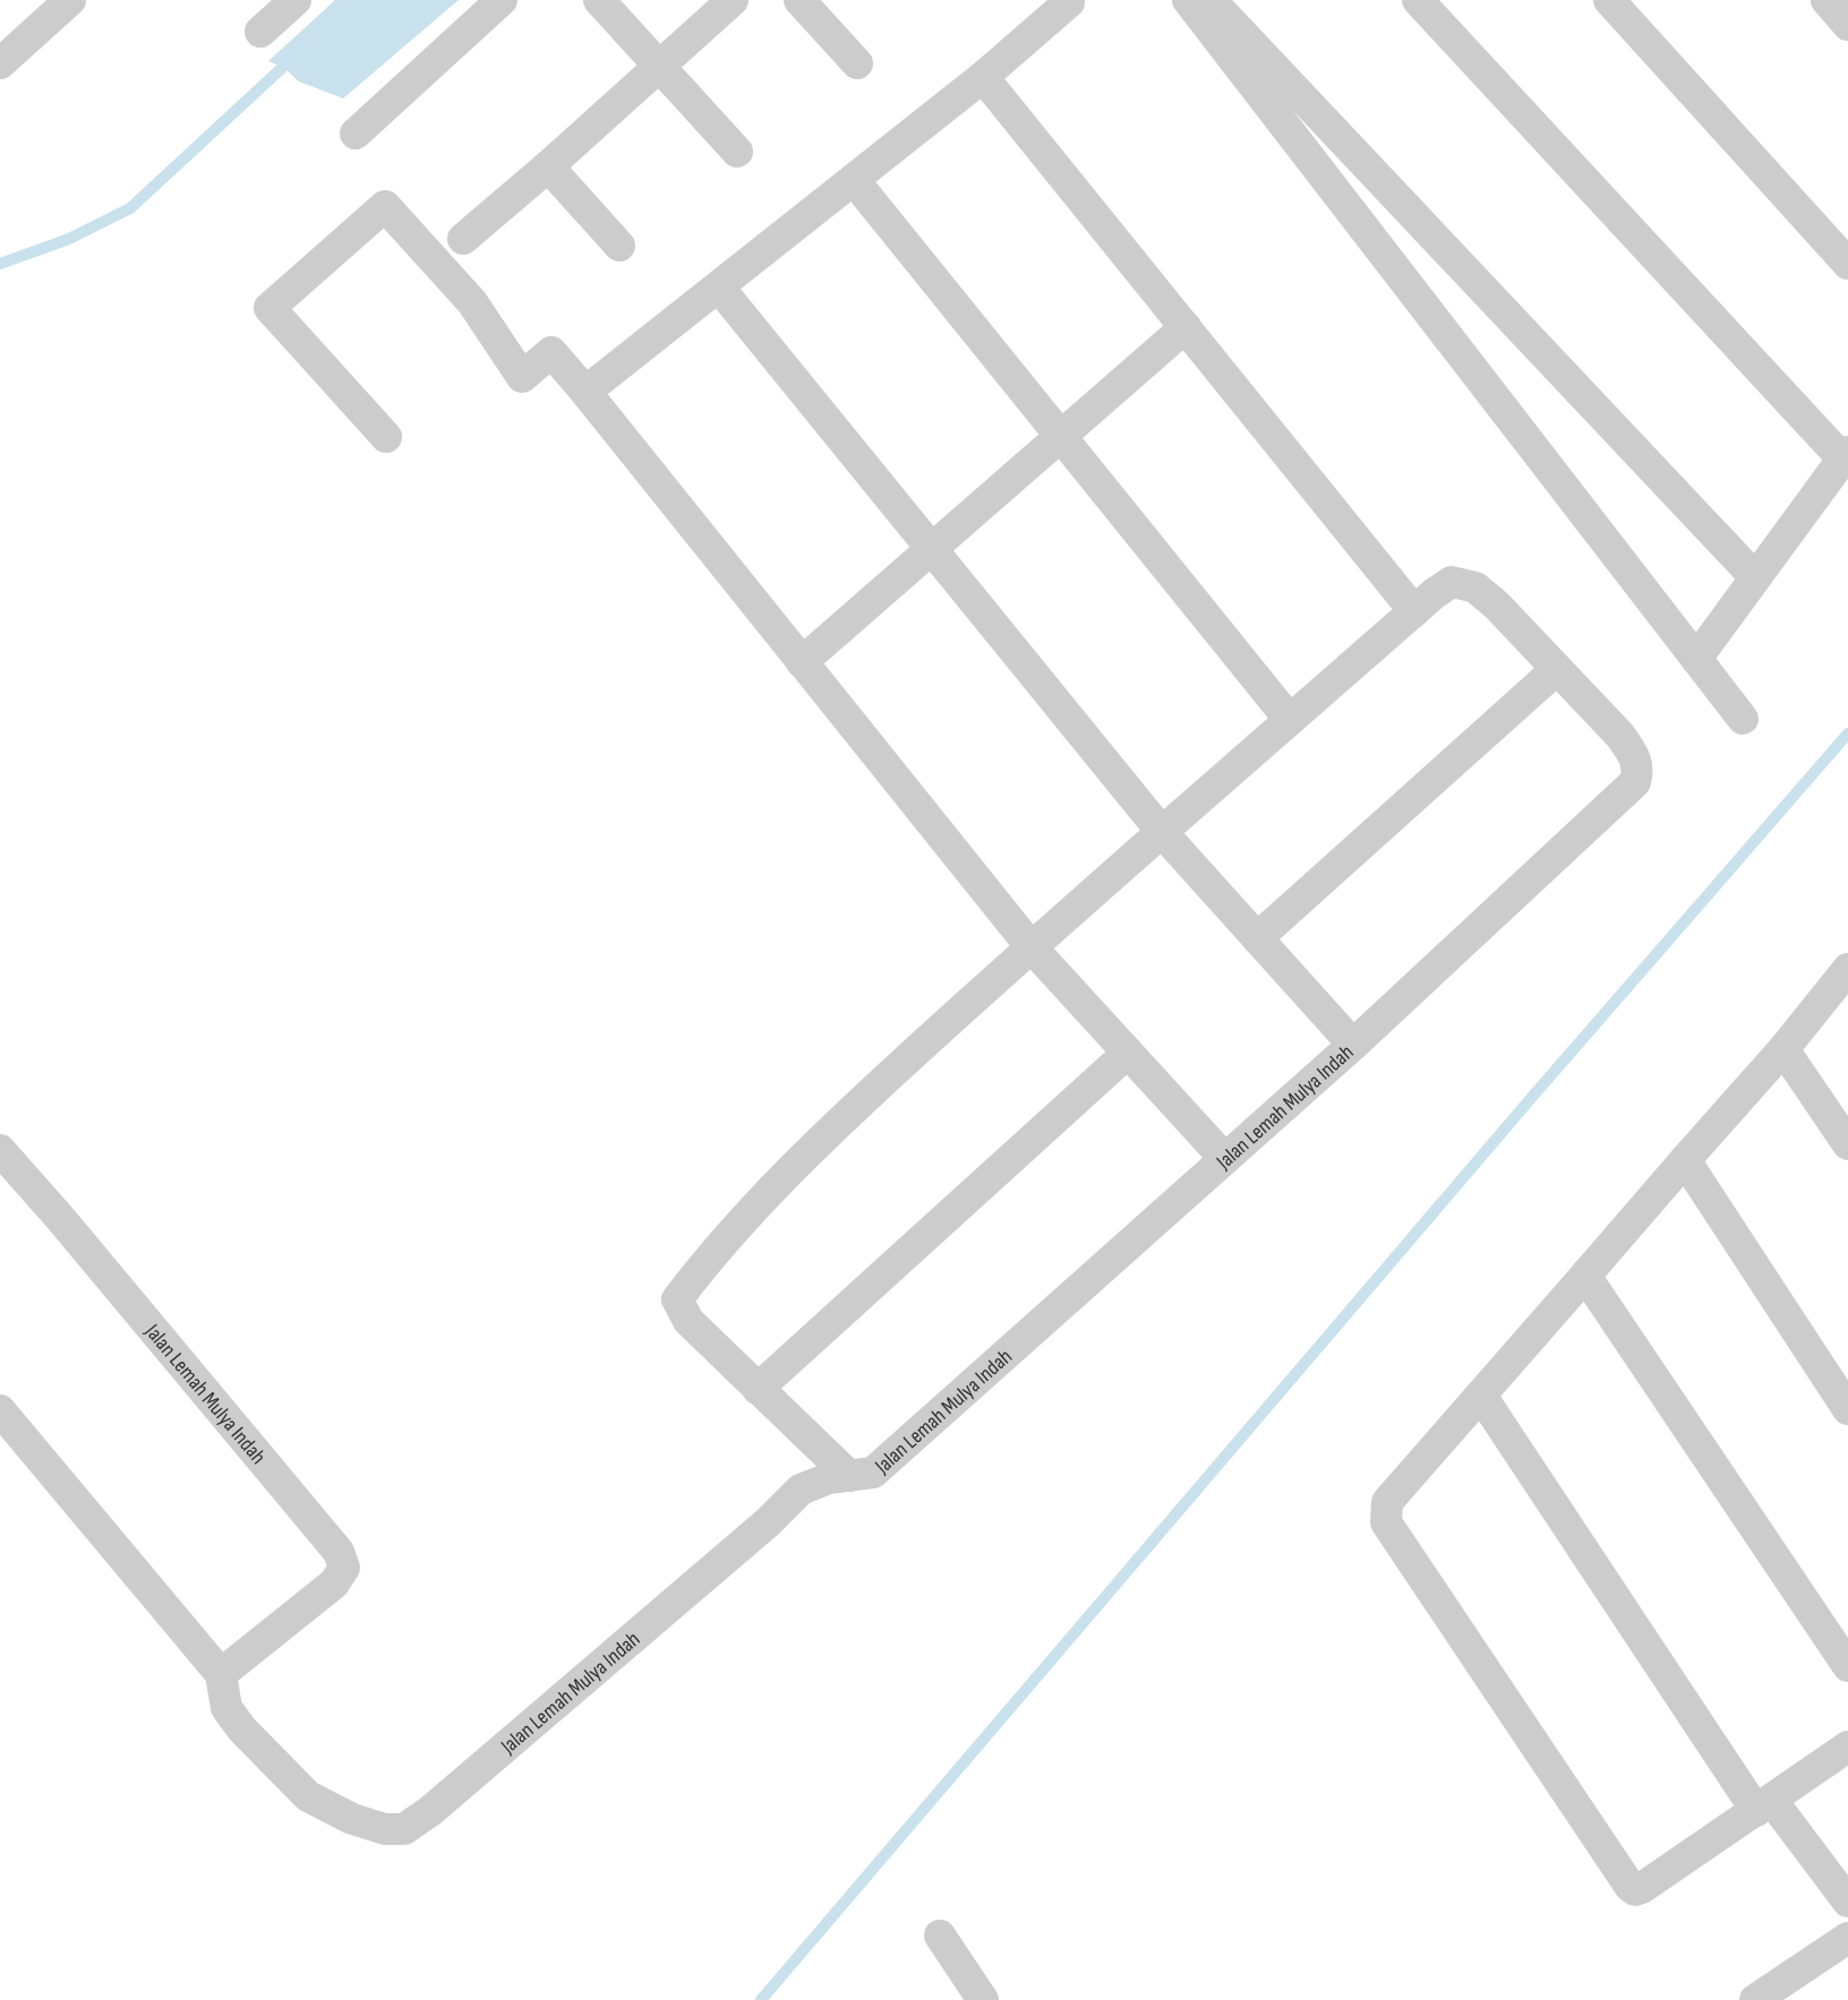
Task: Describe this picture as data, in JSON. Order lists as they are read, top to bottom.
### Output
{
  "streets": {
    "street": ["Jalan Lemah Mulya Indah"]
  }
}
